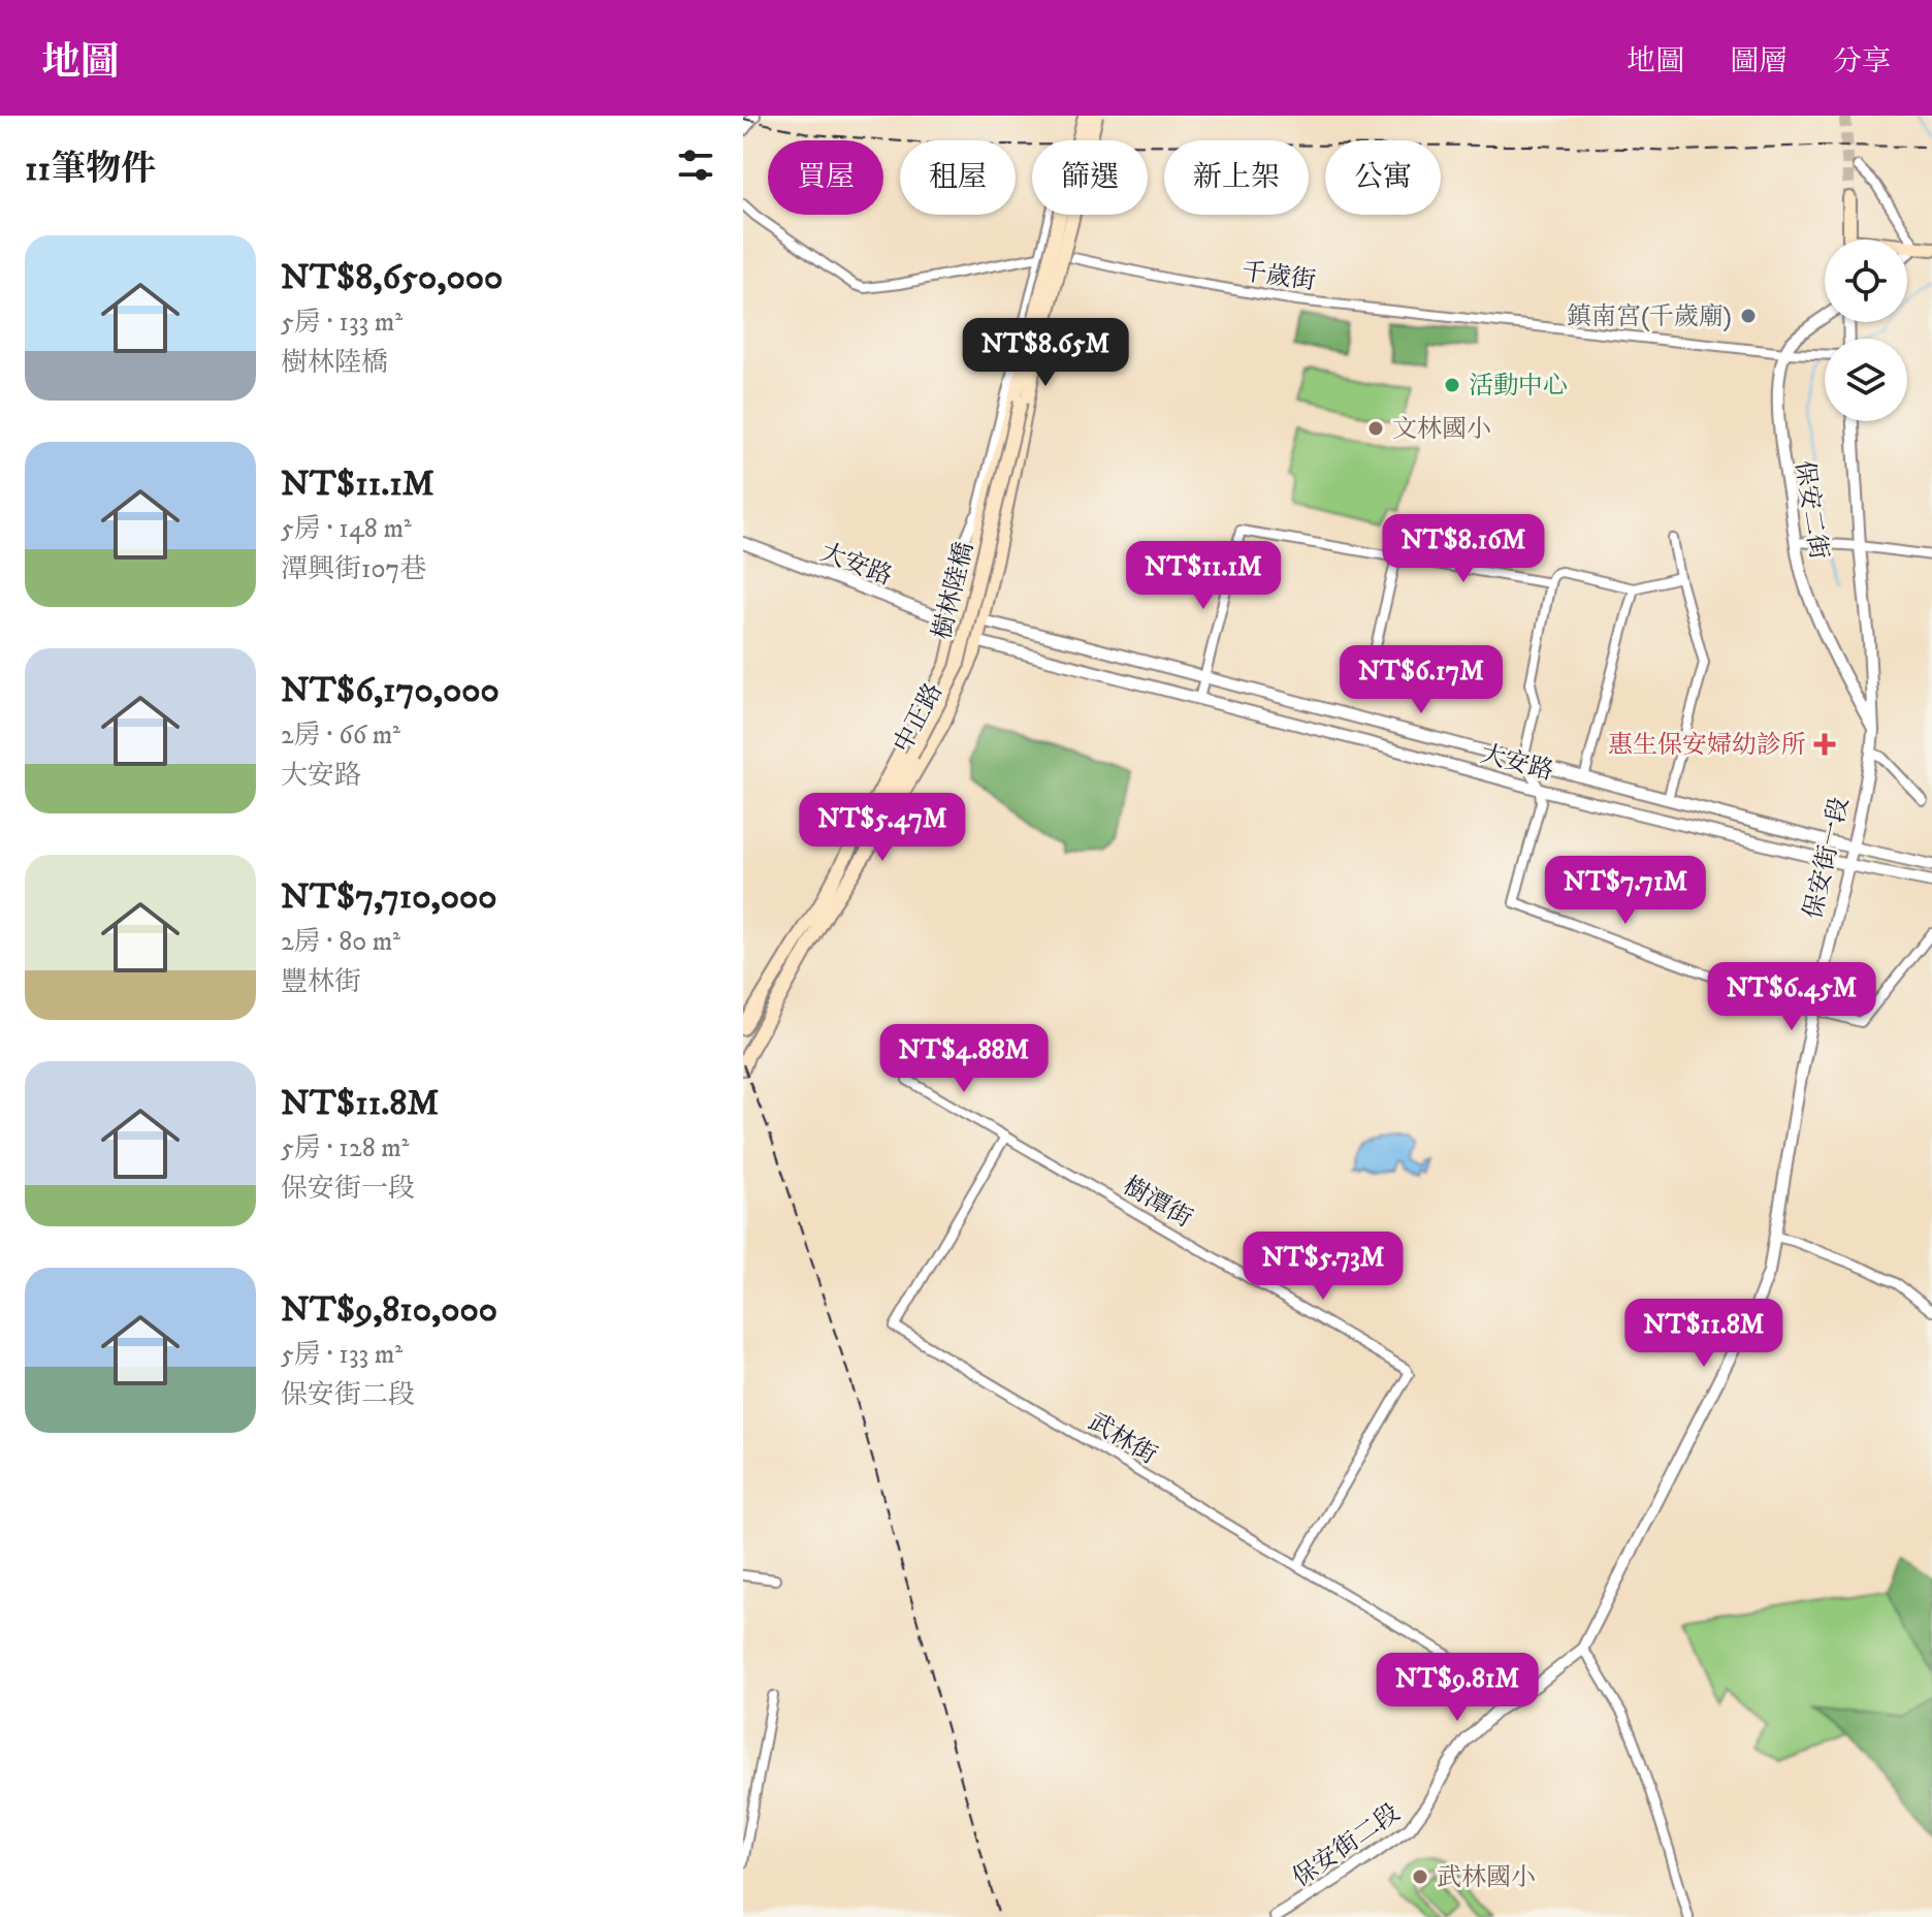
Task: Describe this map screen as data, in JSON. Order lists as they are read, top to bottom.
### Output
{
  "streets": {
    "main road": ["樹林陸橋", "中正路"],
    "street": [
      "千歲街",
      "保安二街",
      "大安路",
      "保安街一段",
      "樹潭街",
      "武林街",
      "保安街二段"
    ]
  },
  "crossings": [
    ["千歲街", "保安二街"],
    ["保安二街", "保安街一段"],
    ["大安路", "中正路"],
    ["大安路", "保安街一段"],
    ["樹林陸橋", "中正路"],
    ["保安街一段", "保安街二段"],
    ["樹潭街", "武林街"],
    ["武林街", "保安街二段"]
  ],
  "places": {
    "other": [
      "鎮南宮(千歲廟)",
      "活動中心",
      "文林國小",
      "武林國小"
    ],
    "health": ["惠生保安婦幼診所"]
  },
  "page": {
    "header": "地圖",
    "nav": ["地圖", "圖層", "分享"],
    "heading": "11筆物件",
    "chip": [
      "買屋",
      "租屋",
      "篩選",
      "新上架",
      "公寓"
    ],
    "list": [
      {
        "name": "NT$8,650,000",
        "note": "5房 · 133 m² · 樹林陸橋"
      },
      {
        "name": "NT$11.1M",
        "note": "5房 · 148 m² · 潭興街107巷"
      },
      {
        "name": "NT$6,170,000",
        "note": "2房 · 66 m² · 大安路"
      },
      {
        "name": "NT$7,710,000",
        "note": "2房 · 80 m² · 豐林街"
      },
      {
        "name": "NT$11.8M",
        "note": "5房 · 128 m² · 保安街一段"
      },
      {
        "name": "NT$9,810,000",
        "note": "5房 · 133 m² · 保安街二段"
      }
    ],
    "price": [
      "NT$8.65M",
      "NT$8.16M",
      "NT$11.1M",
      "NT$6.17M",
      "NT$5.47M",
      "NT$7.71M",
      "NT$6.45M",
      "NT$4.88M",
      "NT$5.73M",
      "NT$11.8M",
      "NT$9.81M"
    ]
  }
}
